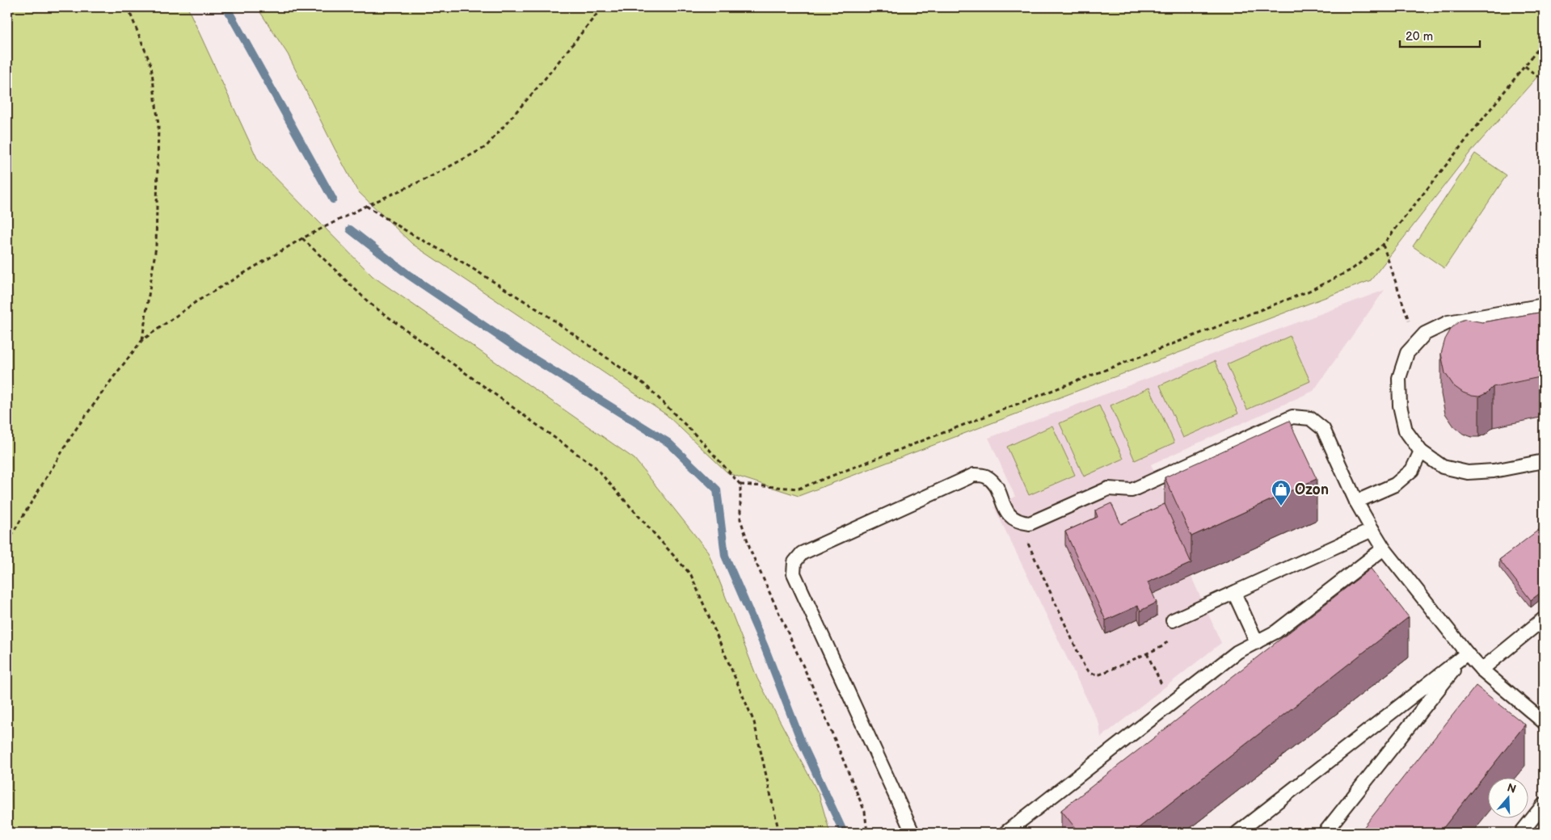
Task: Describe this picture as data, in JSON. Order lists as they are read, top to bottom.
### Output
{
  "places": {
    "shop": ["Ozon"]
  },
  "scale_bar": "20 m",
  "north": "top"
}
